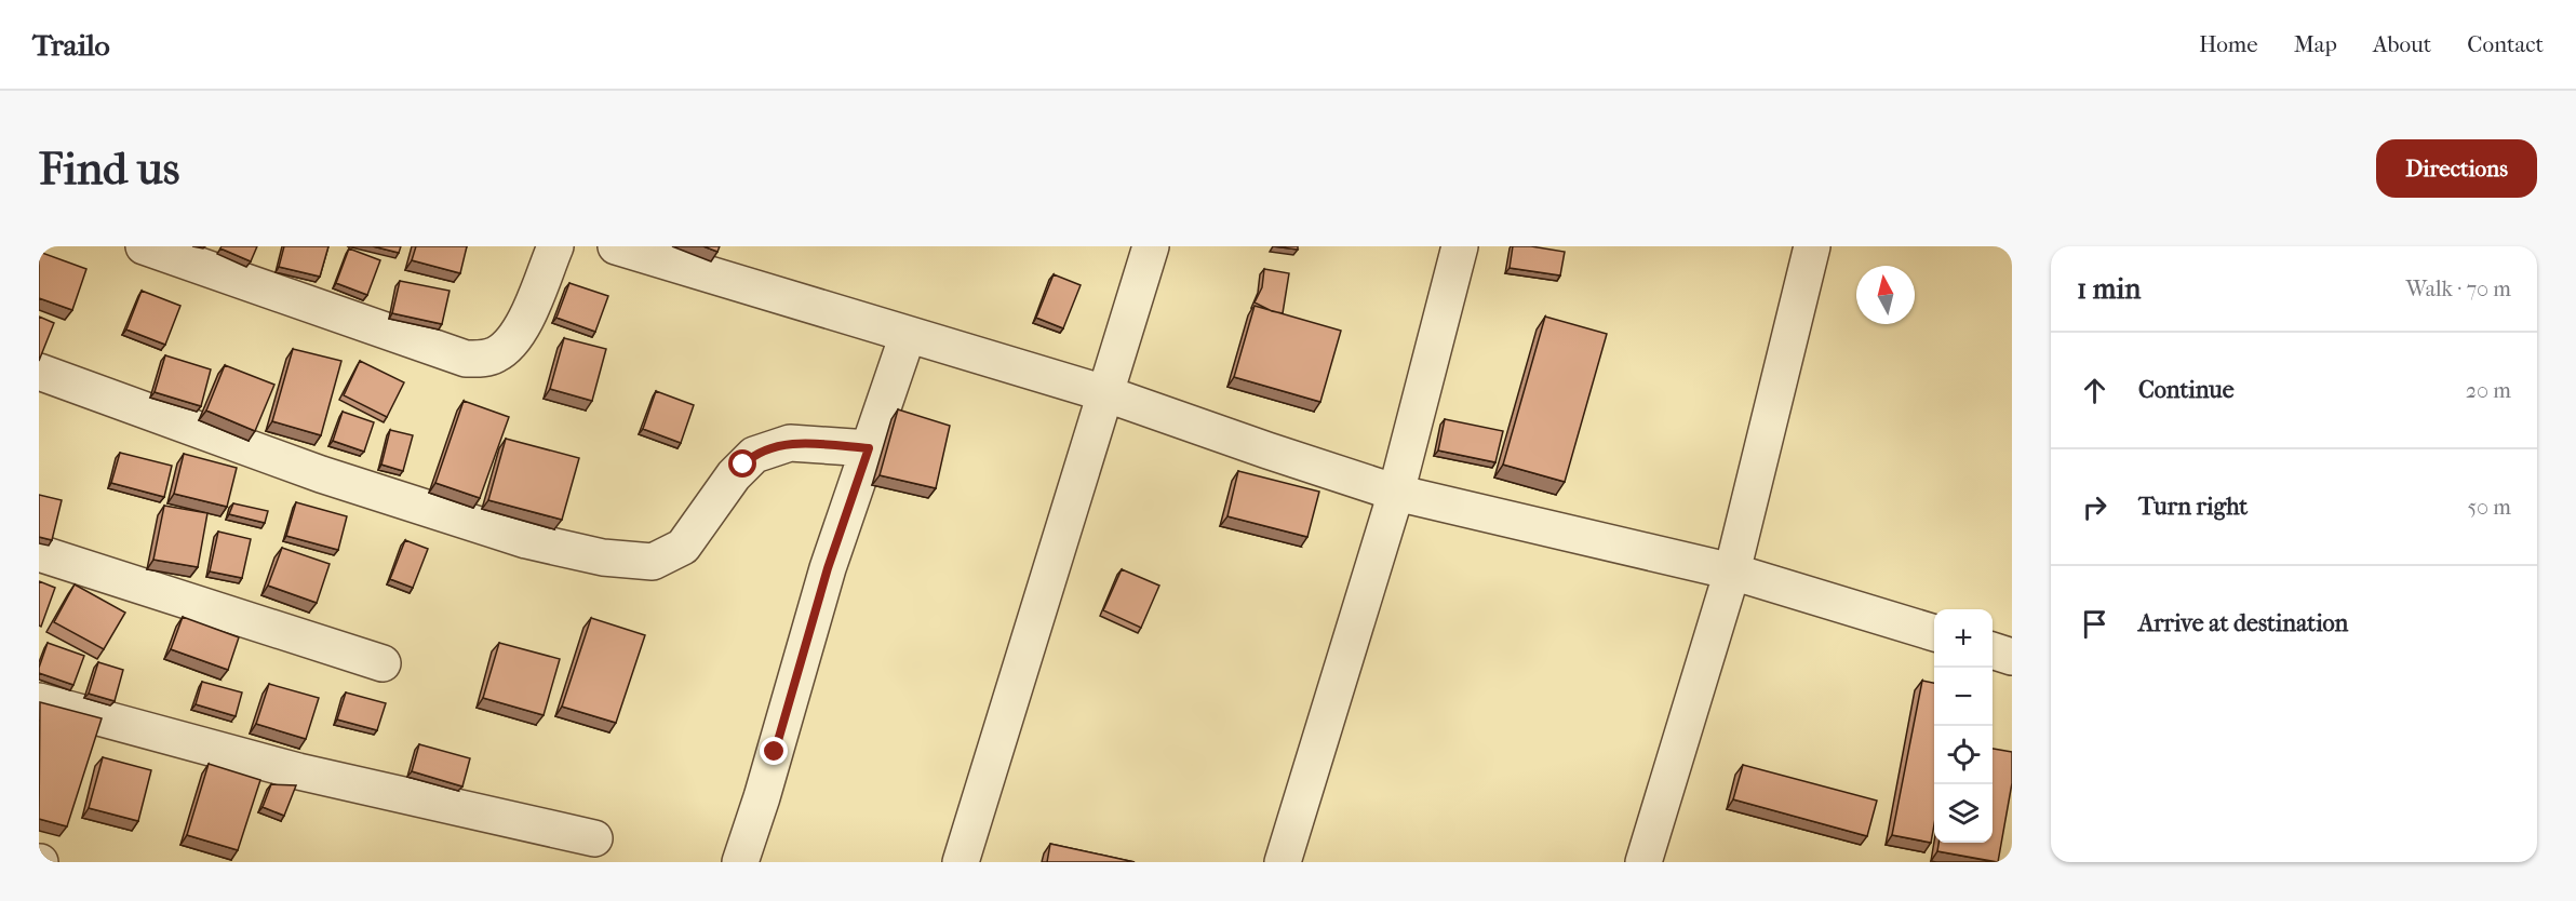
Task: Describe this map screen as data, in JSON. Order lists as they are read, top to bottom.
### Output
{
  "north": "top",
  "page": {
    "header": "Trailo",
    "nav": [
      "Home",
      "Map",
      "About",
      "Contact"
    ],
    "buttons": "Directions",
    "title": "Find us",
    "heading": ["1 min", "Walk · 70 m"],
    "list": [
      ["Continue", "20 m"],
      ["Turn right", "50 m"],
      "Arrive at destination"
    ],
    "map_buttons": ["+", "−"]
  }
}
